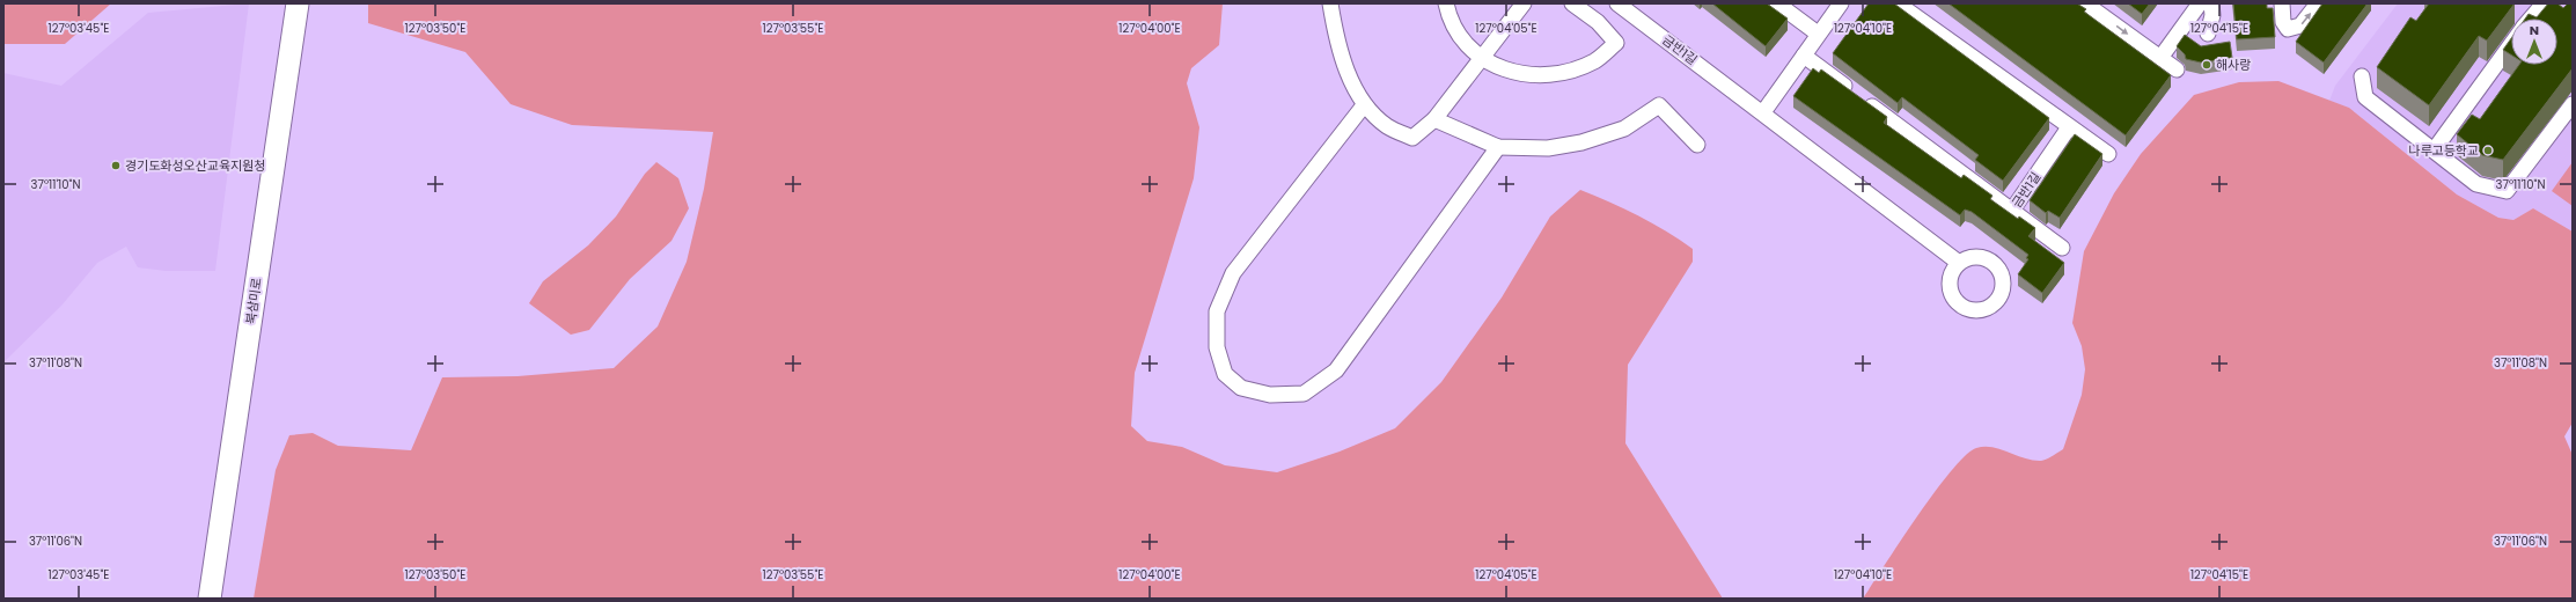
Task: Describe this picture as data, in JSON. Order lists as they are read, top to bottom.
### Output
{
  "streets": {
    "street": ["금반1길", "북삼미로"]
  },
  "places": ["해사랑", "나루고등학교", "경기도화성오산교육지원청"],
  "north": "top",
  "coordinates": [
    "127°03'45\"E",
    "127°03'50\"E",
    "127°03'55\"E",
    "127°04'00\"E",
    "127°04'05\"E",
    "127°04'10\"E",
    "127°04'15\"E",
    "37°11'10\"N",
    "37°11'08\"N",
    "37°11'06\"N"
  ]
}
